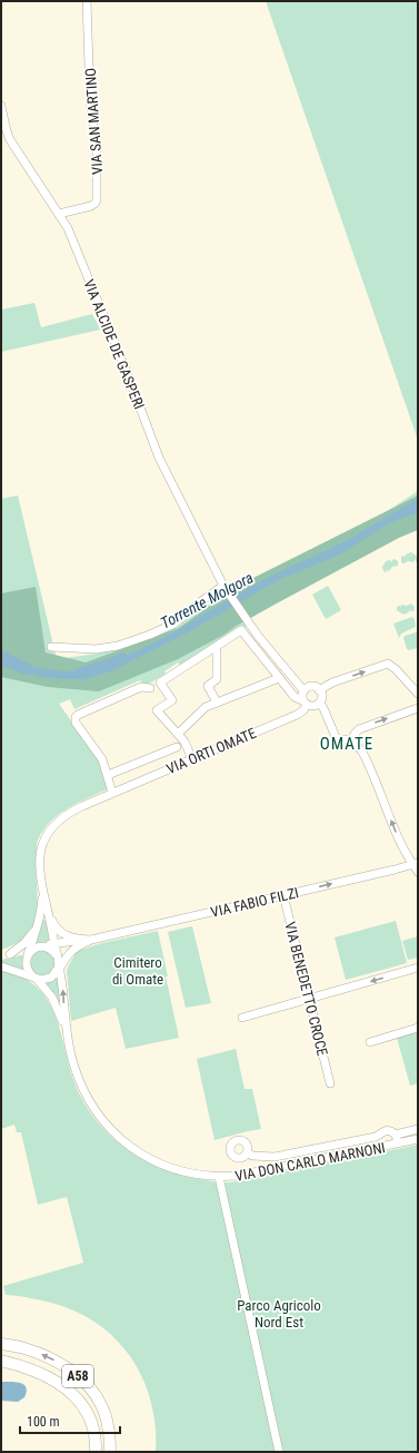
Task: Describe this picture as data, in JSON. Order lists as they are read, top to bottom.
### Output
{
  "streets": {
    "highway": ["A58"],
    "street": [
      "VIA SAN MARTINO",
      "VIA ALCIDE DE GASPERI",
      "VIA ORTI OMATE",
      "VIA FABIO FILZI",
      "VIA BENEDETTO CROCE",
      "VIA DON CARLO MARNONI"
    ]
  },
  "crossings": [
    ["VIA SAN MARTINO", "VIA ALCIDE DE GASPERI"],
    ["VIA ALCIDE DE GASPERI", "VIA ORTI OMATE"],
    ["VIA ORTI OMATE", "VIA FABIO FILZI"],
    ["VIA ORTI OMATE", "VIA DON CARLO MARNONI"],
    ["VIA FABIO FILZI", "VIA BENEDETTO CROCE"],
    ["VIA FABIO FILZI", "VIA DON CARLO MARNONI"]
  ],
  "districts": ["OMATE"],
  "water": ["Torrente Molgora"],
  "parks": ["Cimitero di Omate", "Parco Agricolo Nord Est"],
  "scale_bar": "100 m"
}
